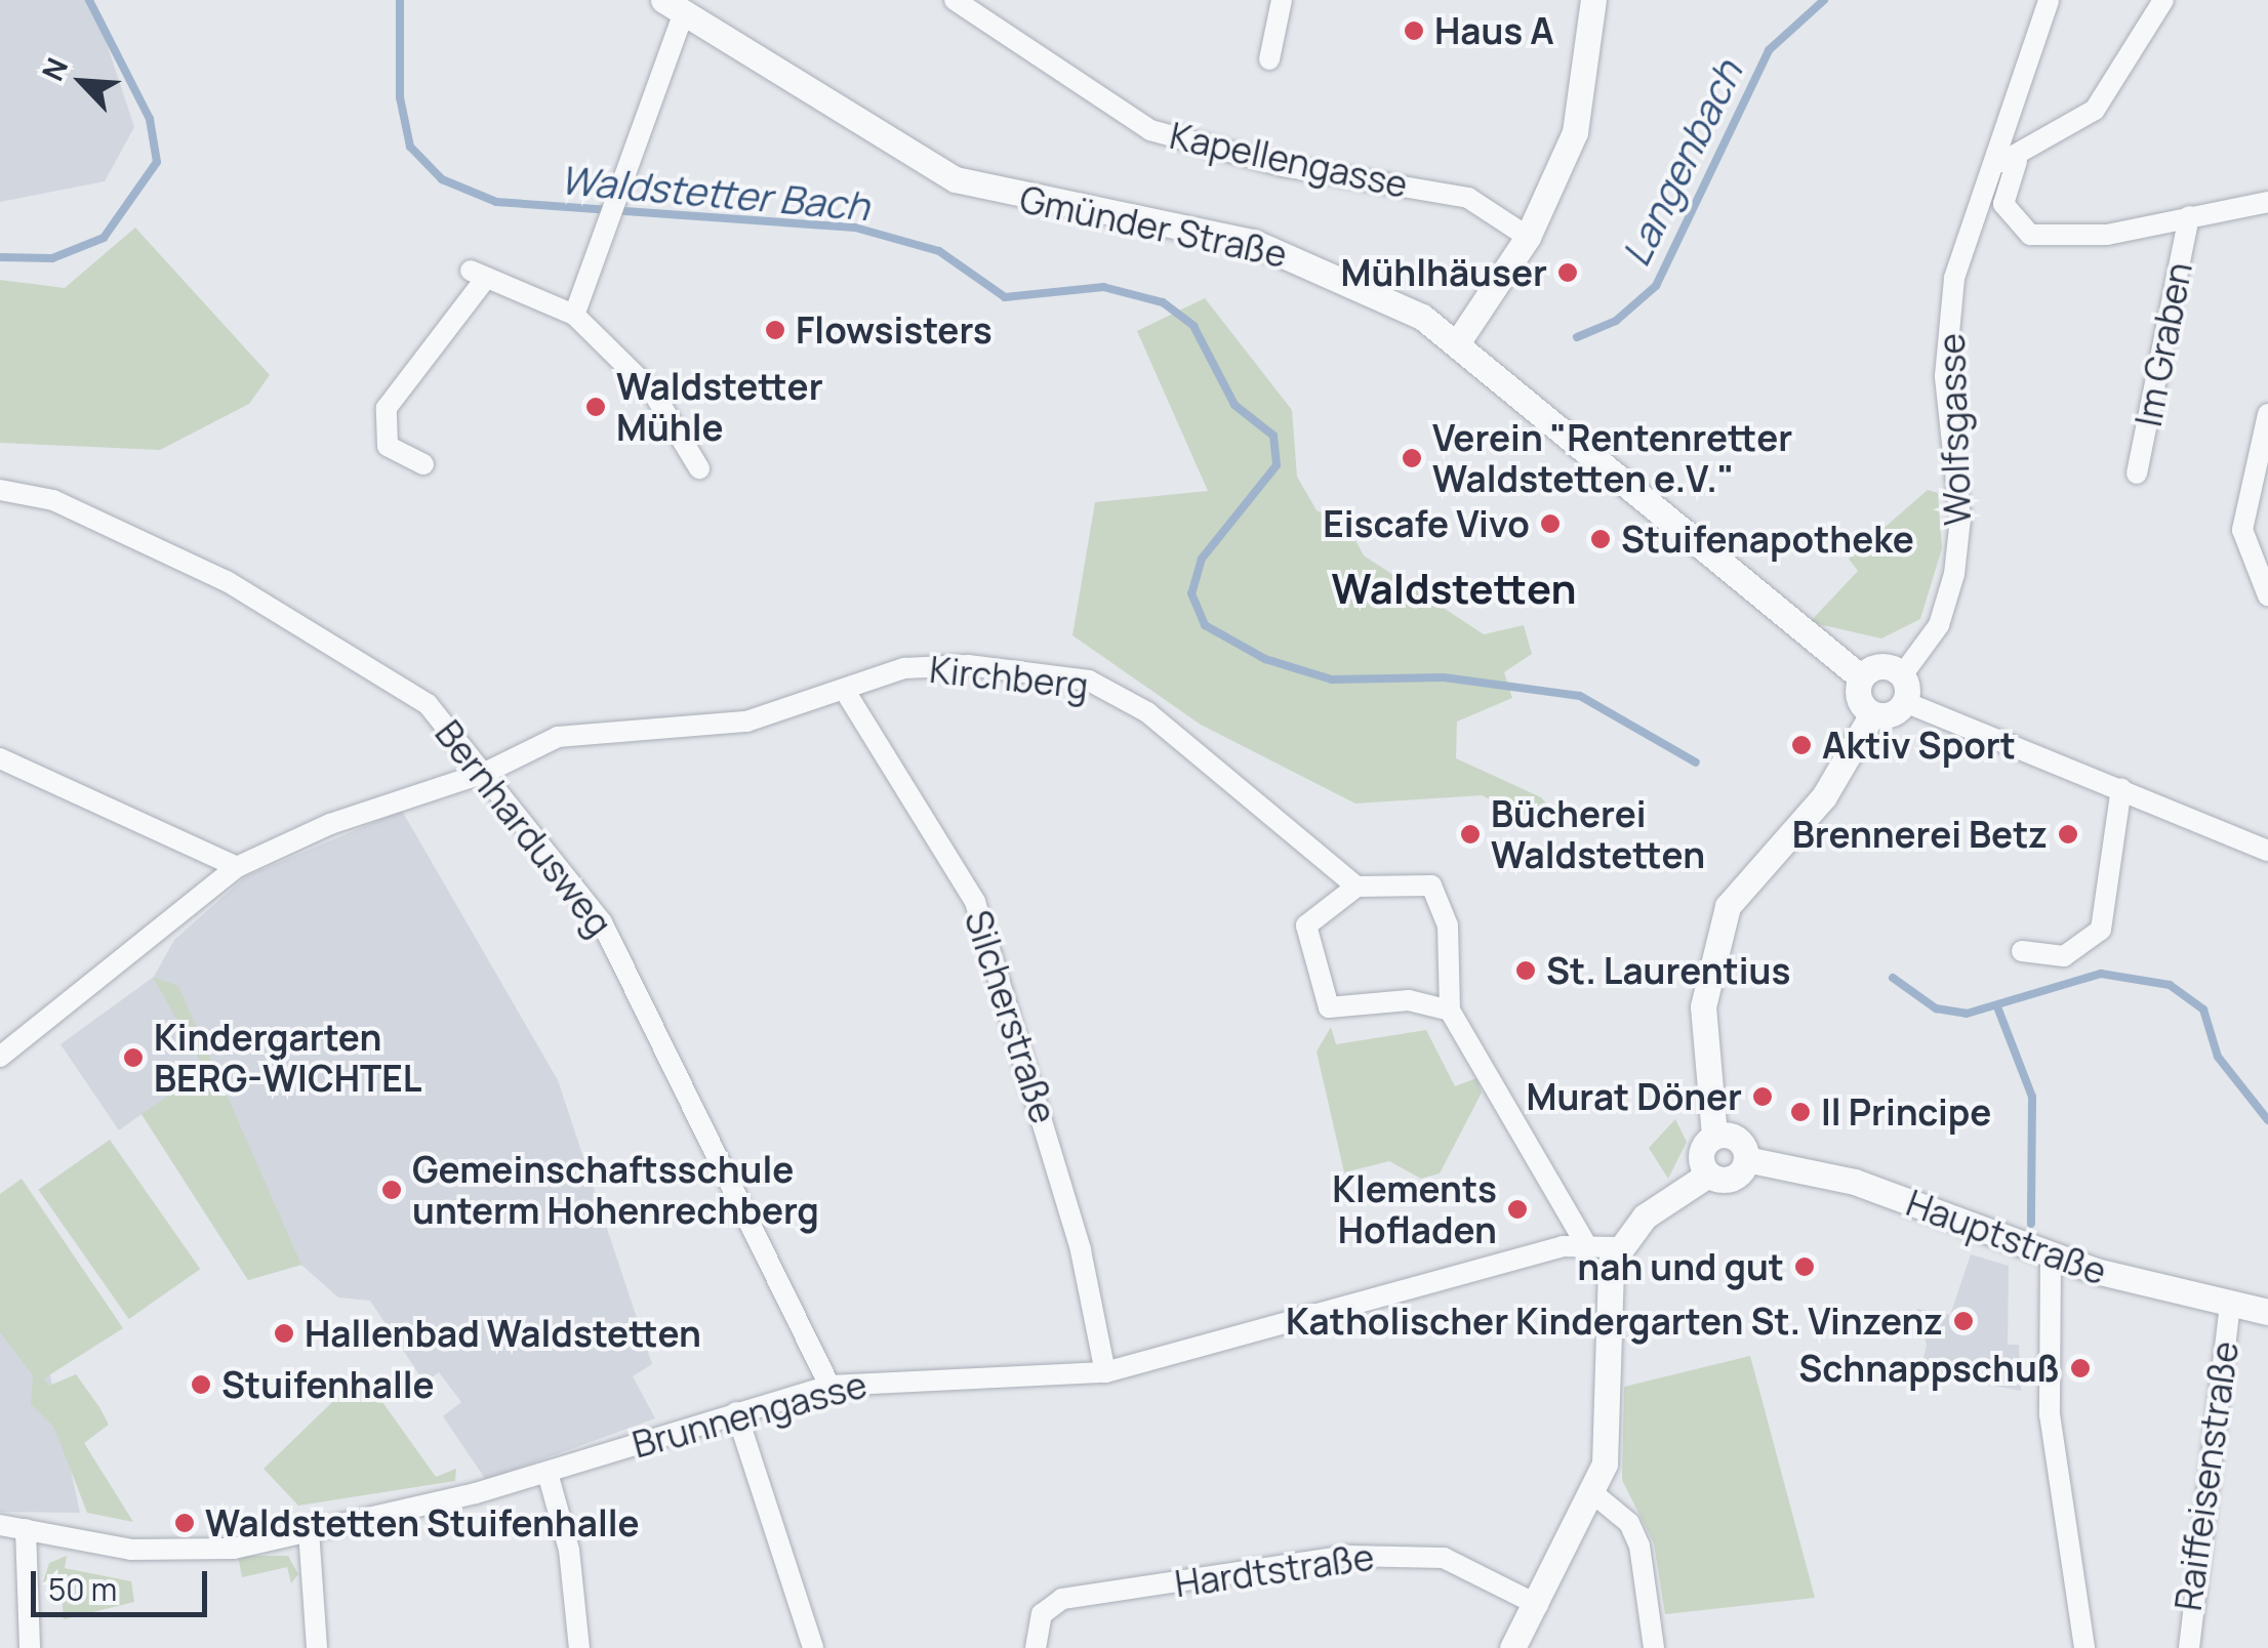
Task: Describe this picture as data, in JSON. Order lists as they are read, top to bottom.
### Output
{
  "streets": {
    "street": [
      "Kapellengasse",
      "Gmünder Straße",
      "Im Graben",
      "Wolfsgasse",
      "Kirchberg",
      "Bernhardusweg",
      "Silcherstraße",
      "Hauptstraße",
      "Brunnengasse",
      "Raiffeisenstraße",
      "Hardtstraße"
    ]
  },
  "crossings": [
    ["Gmünder Straße", "Wolfsgasse"],
    ["Kirchberg", "Bernhardusweg"],
    ["Kirchberg", "Silcherstraße"],
    ["Bernhardusweg", "Brunnengasse"],
    ["Silcherstraße", "Brunnengasse"],
    ["Hauptstraße", "Raiffeisenstraße"]
  ],
  "districts": ["Waldstetten"],
  "water": ["Langenbach", "Waldstetter Bach"],
  "places": [
    "Haus A",
    "Mühlhäuser",
    "Flowsisters",
    "Waldstetter Mühle",
    "Verein \"Rentenretter Waldstetten e.V.\"",
    "Eiscafe Vivo",
    "Stuifenapotheke",
    "Aktiv Sport",
    "Bücherei Waldstetten",
    "Brennerei Betz",
    "St. Laurentius",
    "Kindergarten BERG-WICHTEL",
    "Murat Döner",
    "Il Principe",
    "Gemeinschaftsschule unterm Hohenrechberg",
    "Klements Hofladen",
    "nah und gut",
    "Katholischer Kindergarten St. Vinzenz",
    "Hallenbad Waldstetten",
    "Schnappschuß",
    "Stuifenhalle",
    "Waldstetten Stuifenhalle"
  ],
  "scale_bar": "50 m",
  "north": "top left"
}
